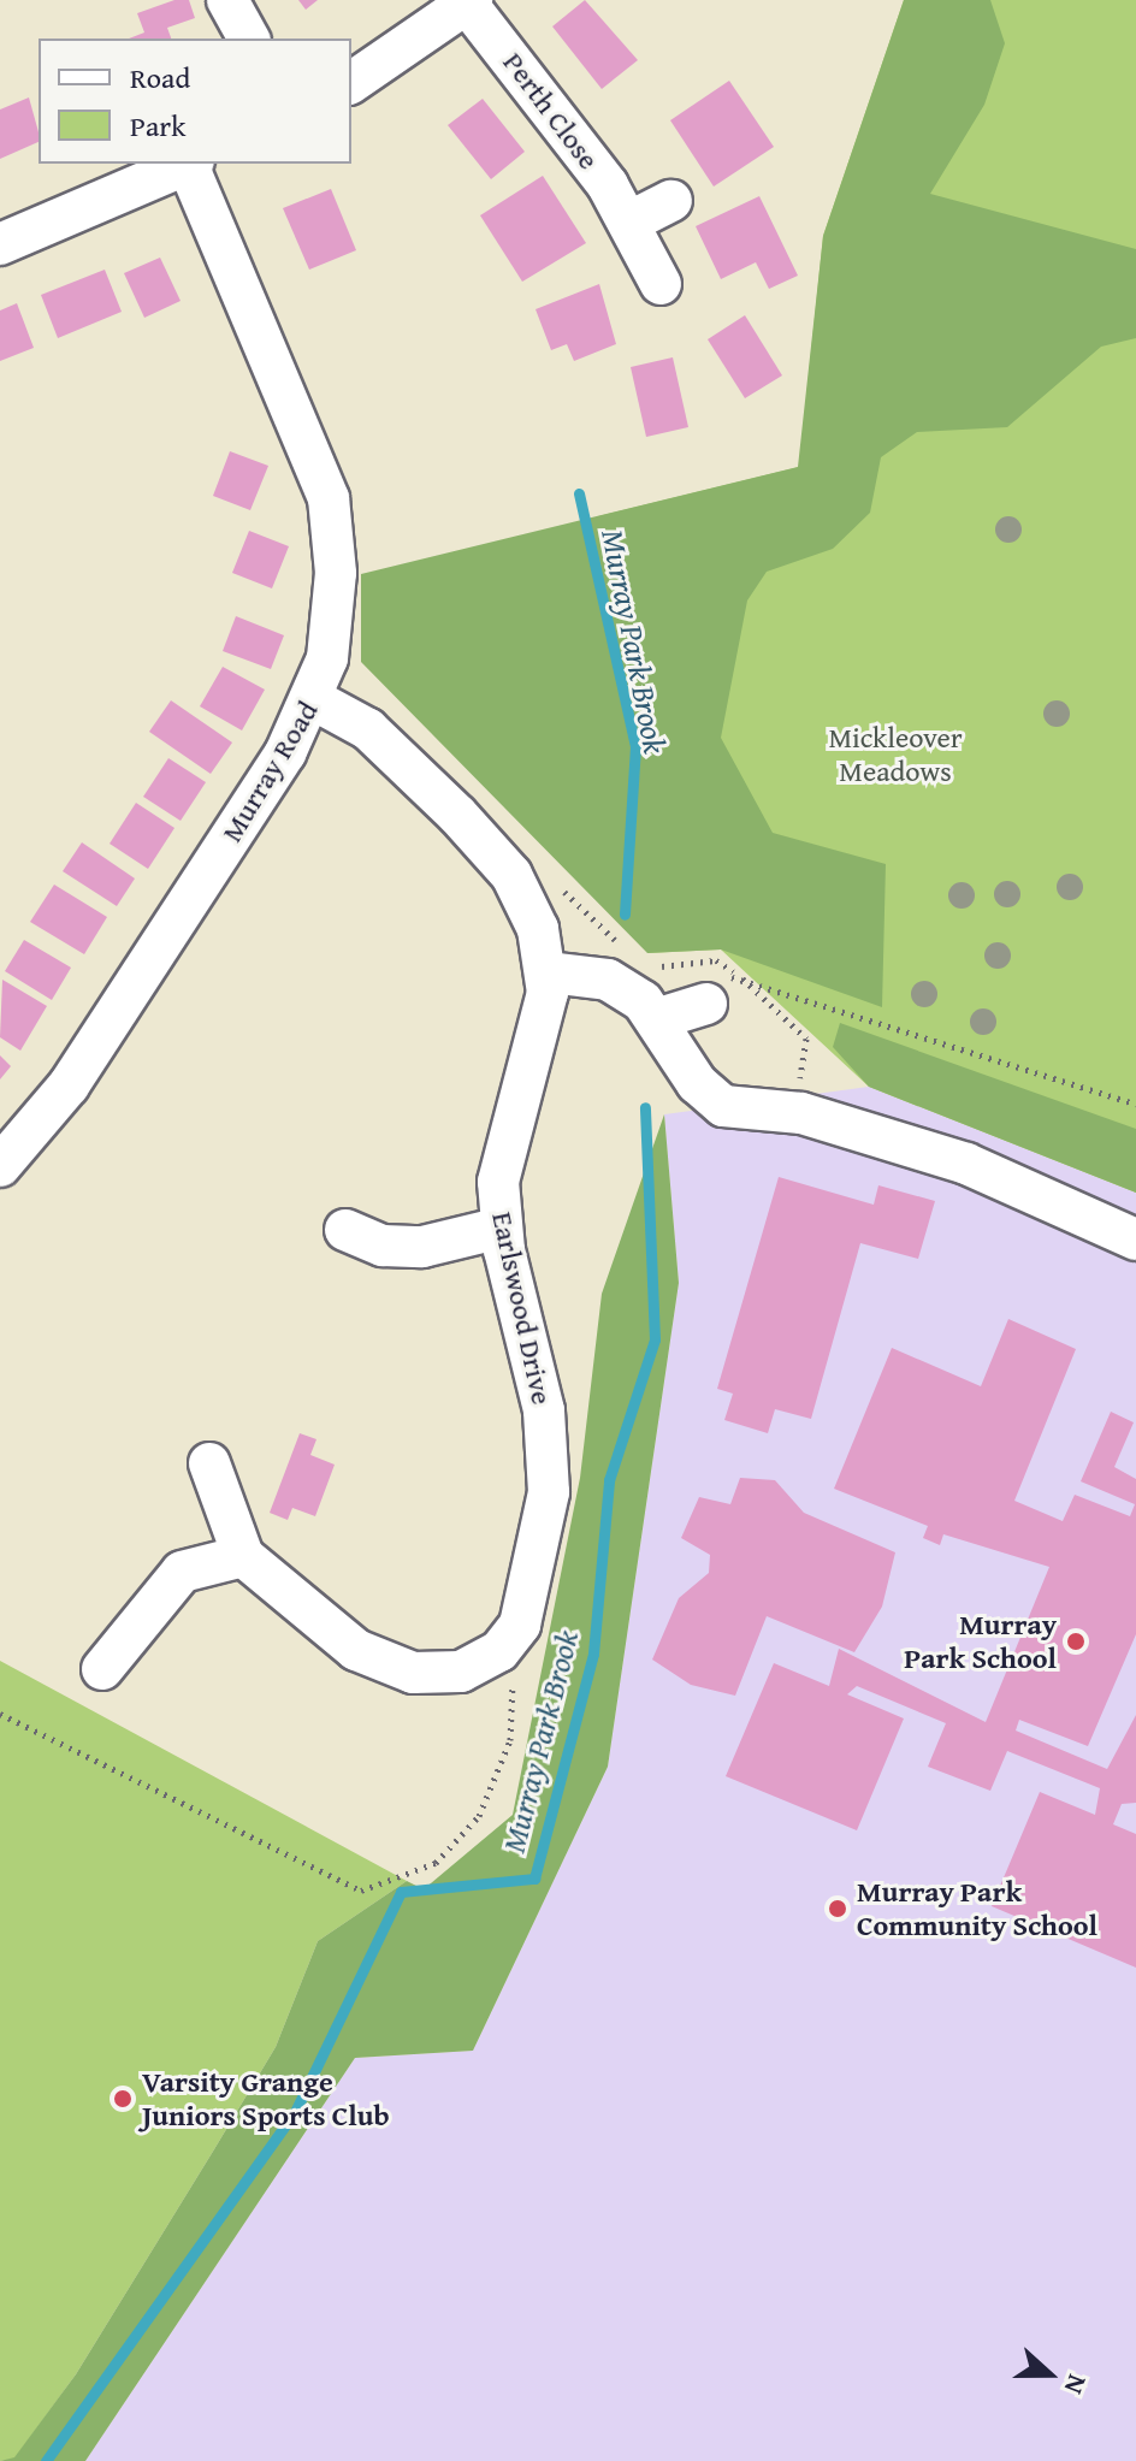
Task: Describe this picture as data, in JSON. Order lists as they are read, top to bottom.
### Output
{
  "streets": {
    "street": ["Perth Close", "Murray Road", "Earlswood Drive"]
  },
  "water": ["Murray Park Brook"],
  "parks": ["Mickleover Meadows"],
  "places": ["Murray Park School", "Murray Park Community School", "Varsity Grange Juniors Sports Club"],
  "legend": ["Road", "Park"],
  "north": "right"
}
